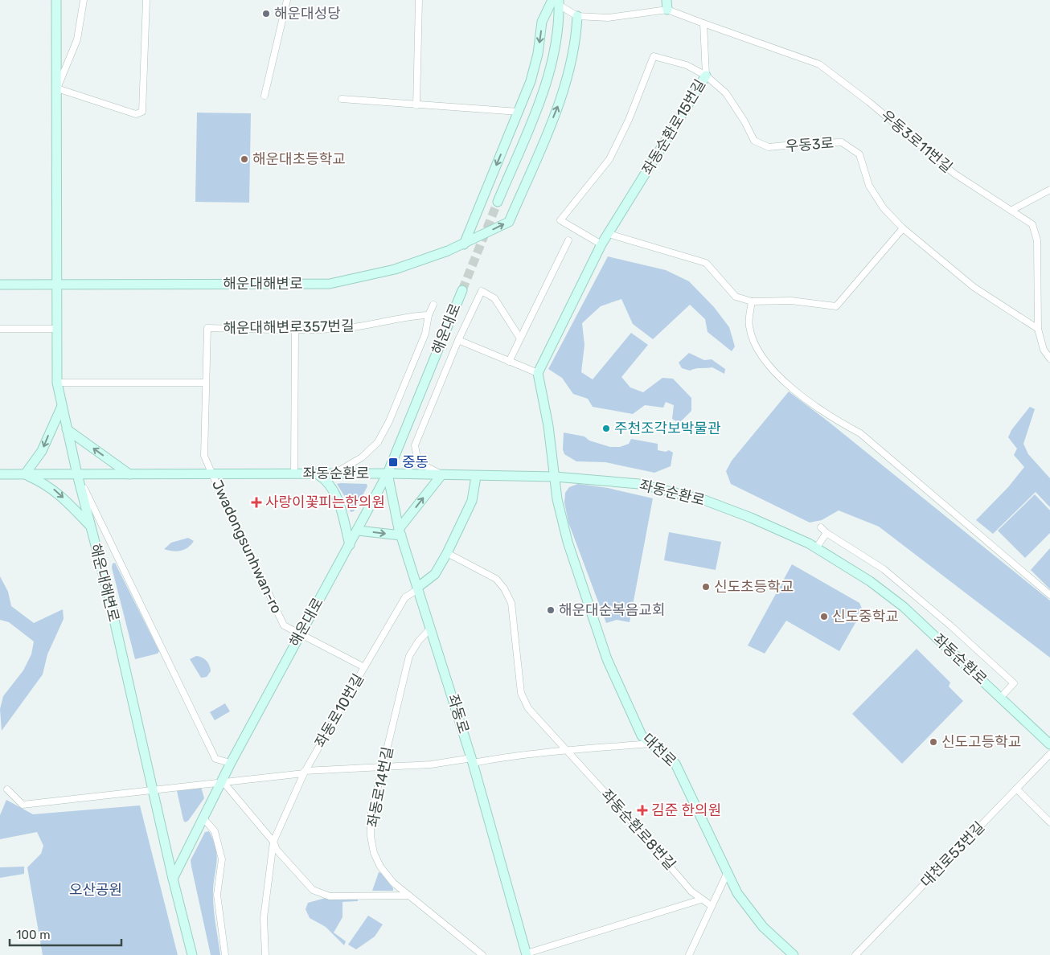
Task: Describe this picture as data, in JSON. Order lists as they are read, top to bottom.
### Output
{
  "streets": {
    "main road": [
      "좌동순환로15번길",
      "해운대해변로",
      "해운대로",
      "좌동순환로",
      "좌동로",
      "대천로"
    ],
    "street": [
      "우동3로11번길",
      "우동3로",
      "해운대해변로357번길",
      "Jwadongsunhwan-ro",
      "좌동로10번길",
      "좌동로14번길",
      "좌동순환로8번길",
      "대천로53번길"
    ]
  },
  "crossings": [
    ["좌동순환로15번길", "우동3로"],
    ["우동3로11번길", "우동3로"],
    ["해운대해변로", "해운대로"],
    ["해운대해변로", "좌동순환로"],
    ["해운대로", "좌동순환로"],
    ["해운대로", "Jwadongsunhwan-ro"],
    ["해운대로", "좌동로"],
    ["좌동순환로", "Jwadongsunhwan-ro"],
    ["좌동순환로", "좌동로"],
    ["좌동순환로", "대천로"],
    ["Jwadongsunhwan-ro", "좌동로10번길"],
    ["좌동로10번길", "좌동로"],
    ["좌동로", "좌동로14번길"]
  ],
  "parks": ["오산공원"],
  "places": {
    "other": [
      "해운대성당",
      "해운대초등학교",
      "주천조각보박물관",
      "신도초등학교",
      "해운대순복음교회",
      "신도중학교",
      "신도고등학교"
    ],
    "transit": ["중동"],
    "health": ["사랑이꽃피는한의원", "김준 한의원"]
  },
  "scale_bar": "100 m"
}
